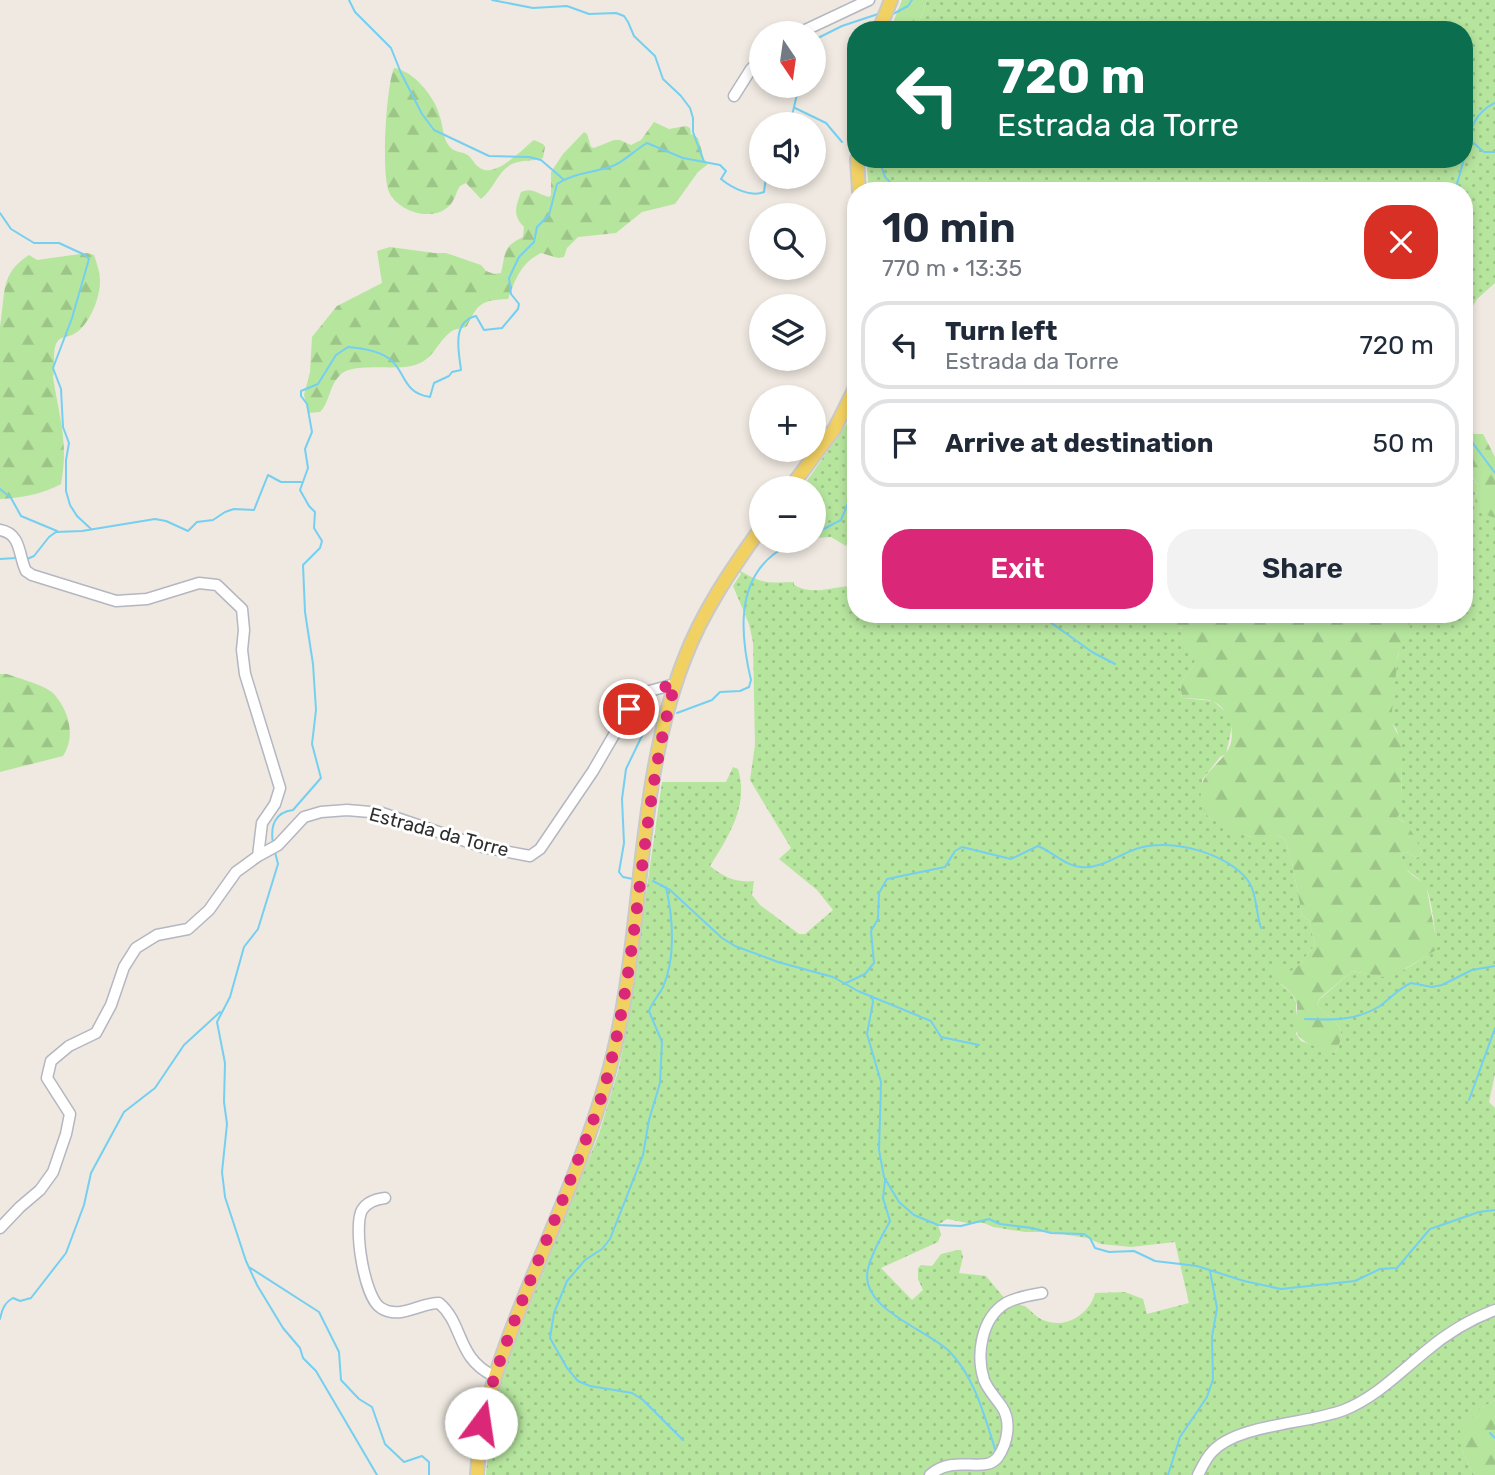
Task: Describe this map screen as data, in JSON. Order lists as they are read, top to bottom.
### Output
{
  "streets": {
    "street": ["Estrada da Torre"]
  },
  "north": "bottom",
  "page": {
    "map_buttons": ["+", "−"],
    "turn": ["720 m", "Estrada da Torre"],
    "heading": ["10 min", "770 m · 13:35"],
    "list": [
      {
        "name": "Turn left",
        "note": "Estrada da Torre",
        "value": "720 m"
      },
      {
        "name": "Arrive at destination",
        "value": "50 m"
      }
    ],
    "buttons": ["Exit", "Share"]
  }
}
